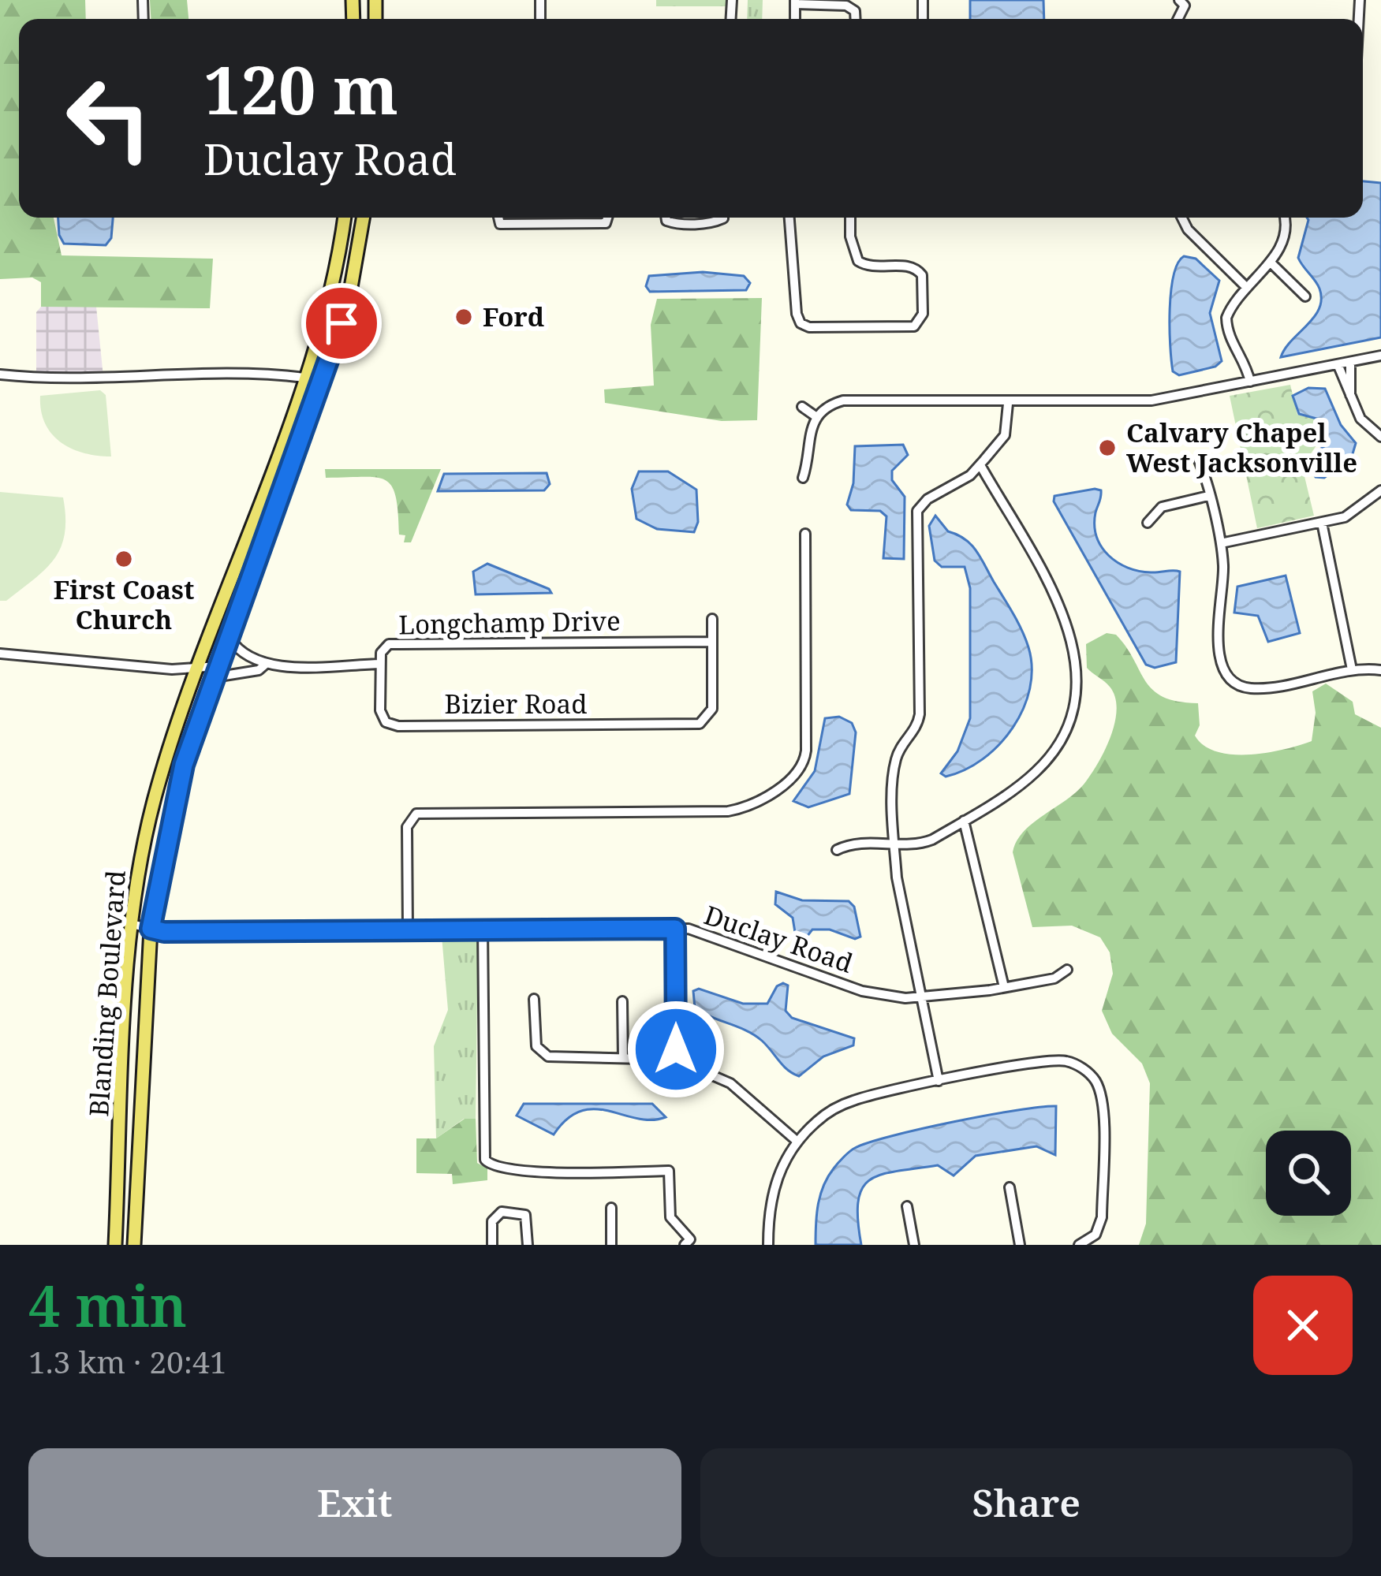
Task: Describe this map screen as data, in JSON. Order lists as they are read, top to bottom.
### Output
{
  "streets": {
    "main road": ["Blanding Boulevard"],
    "street": ["Longchamp Drive", "Bizier Road", "Duclay Road"]
  },
  "crossings": [
    ["Longchamp Drive", "Bizier Road"],
    ["Longchamp Drive", "Blanding Boulevard"],
    ["Duclay Road", "Blanding Boulevard"]
  ],
  "places": ["Ford", "Calvary Chapel West Jacksonville", "First Coast Church"],
  "page": {
    "turn": ["120 m", "Duclay Road"],
    "heading": ["4 min", "1.3 km · 20:41"],
    "buttons": ["Exit", "Share"]
  }
}
